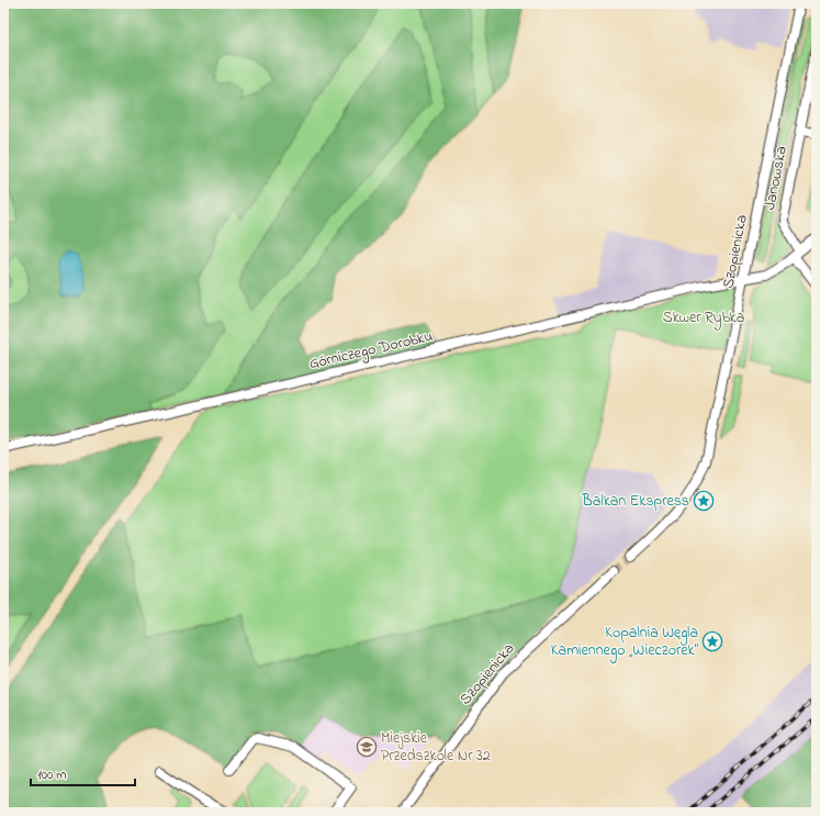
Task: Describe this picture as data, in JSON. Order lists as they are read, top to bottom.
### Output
{
  "streets": {
    "street": ["Janowska", "Szopienicka", "Górniczego Dorobku"]
  },
  "crossings": [
    ["Janowska", "Górniczego Dorobku"],
    ["Szopienicka", "Górniczego Dorobku"]
  ],
  "parks": ["Skwer Rybka"],
  "places": {
    "place": ["Balkan Ekspress", "Kopalnia Węgla Kamiennego „Wieczorek”"],
    "school or university": ["Miejskie Przedszkole Nr 32"]
  },
  "scale_bar": "100 m"
}
